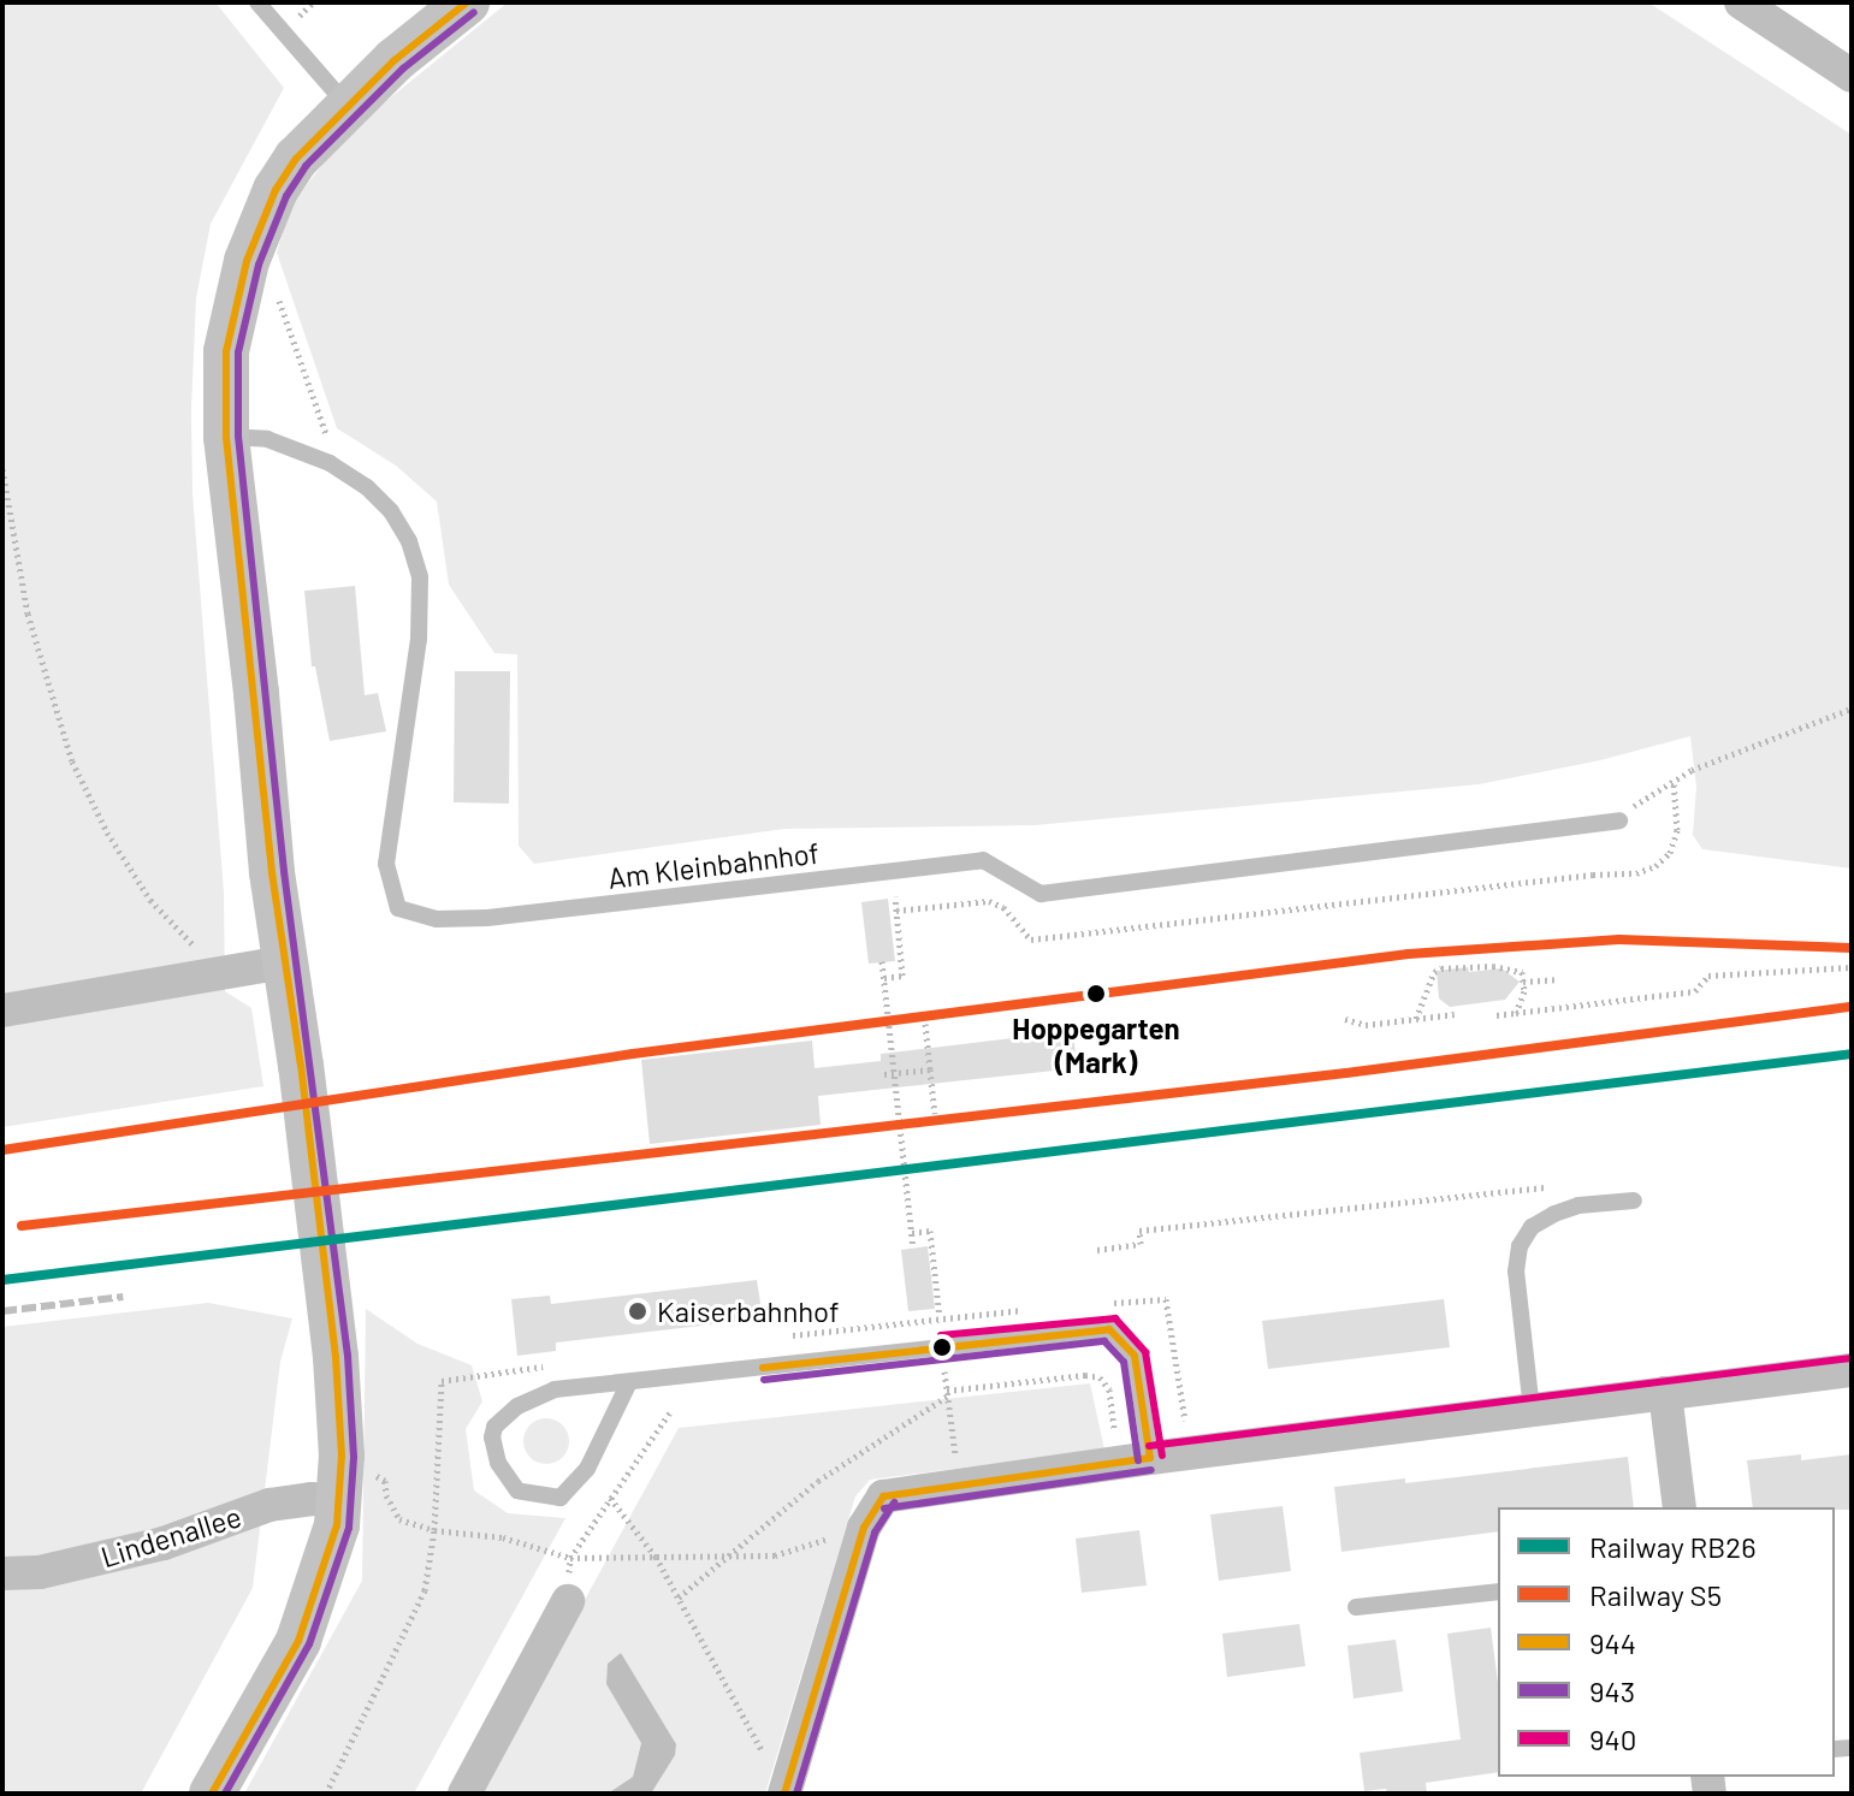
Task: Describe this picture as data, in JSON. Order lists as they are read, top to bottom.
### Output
{
  "streets": {
    "street": ["Lindenallee"],
    "lane": ["Am Kleinbahnhof"]
  },
  "places": ["Hoppegarten (Mark)", "Kaiserbahnhof"],
  "lines": [
    "transit line 944",
    "transit line 943",
    "rail line S5",
    "rail line RB26",
    "transit line 940"
  ],
  "legend": [
    "Railway RB26",
    "Railway S5",
    "944",
    "943",
    "940"
  ]
}
